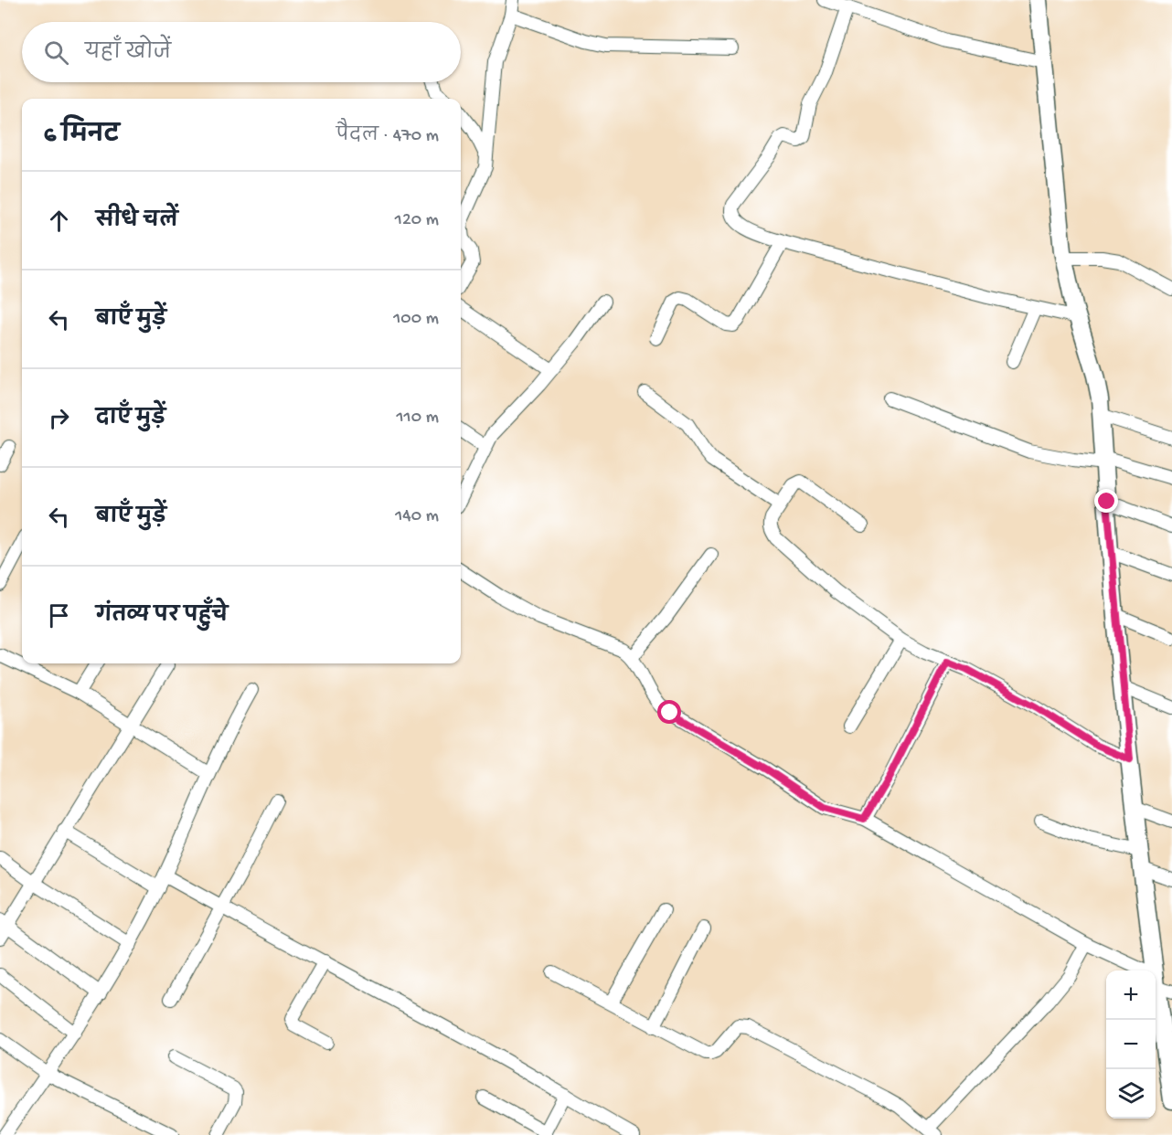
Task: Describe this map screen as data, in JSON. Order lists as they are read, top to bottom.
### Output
{
  "page": {
    "search": "यहाँ खोजें",
    "heading": ["6 मिनट", "पैदल · 470 m"],
    "list": [
      ["सीधे चलें", "120 m"],
      ["बाएँ मुड़ें", "100 m"],
      ["दाएँ मुड़ें", "110 m"],
      ["बाएँ मुड़ें", "140 m"],
      "गंतव्य पर पहुँचे"
    ],
    "map_buttons": ["+", "−"]
  }
}
